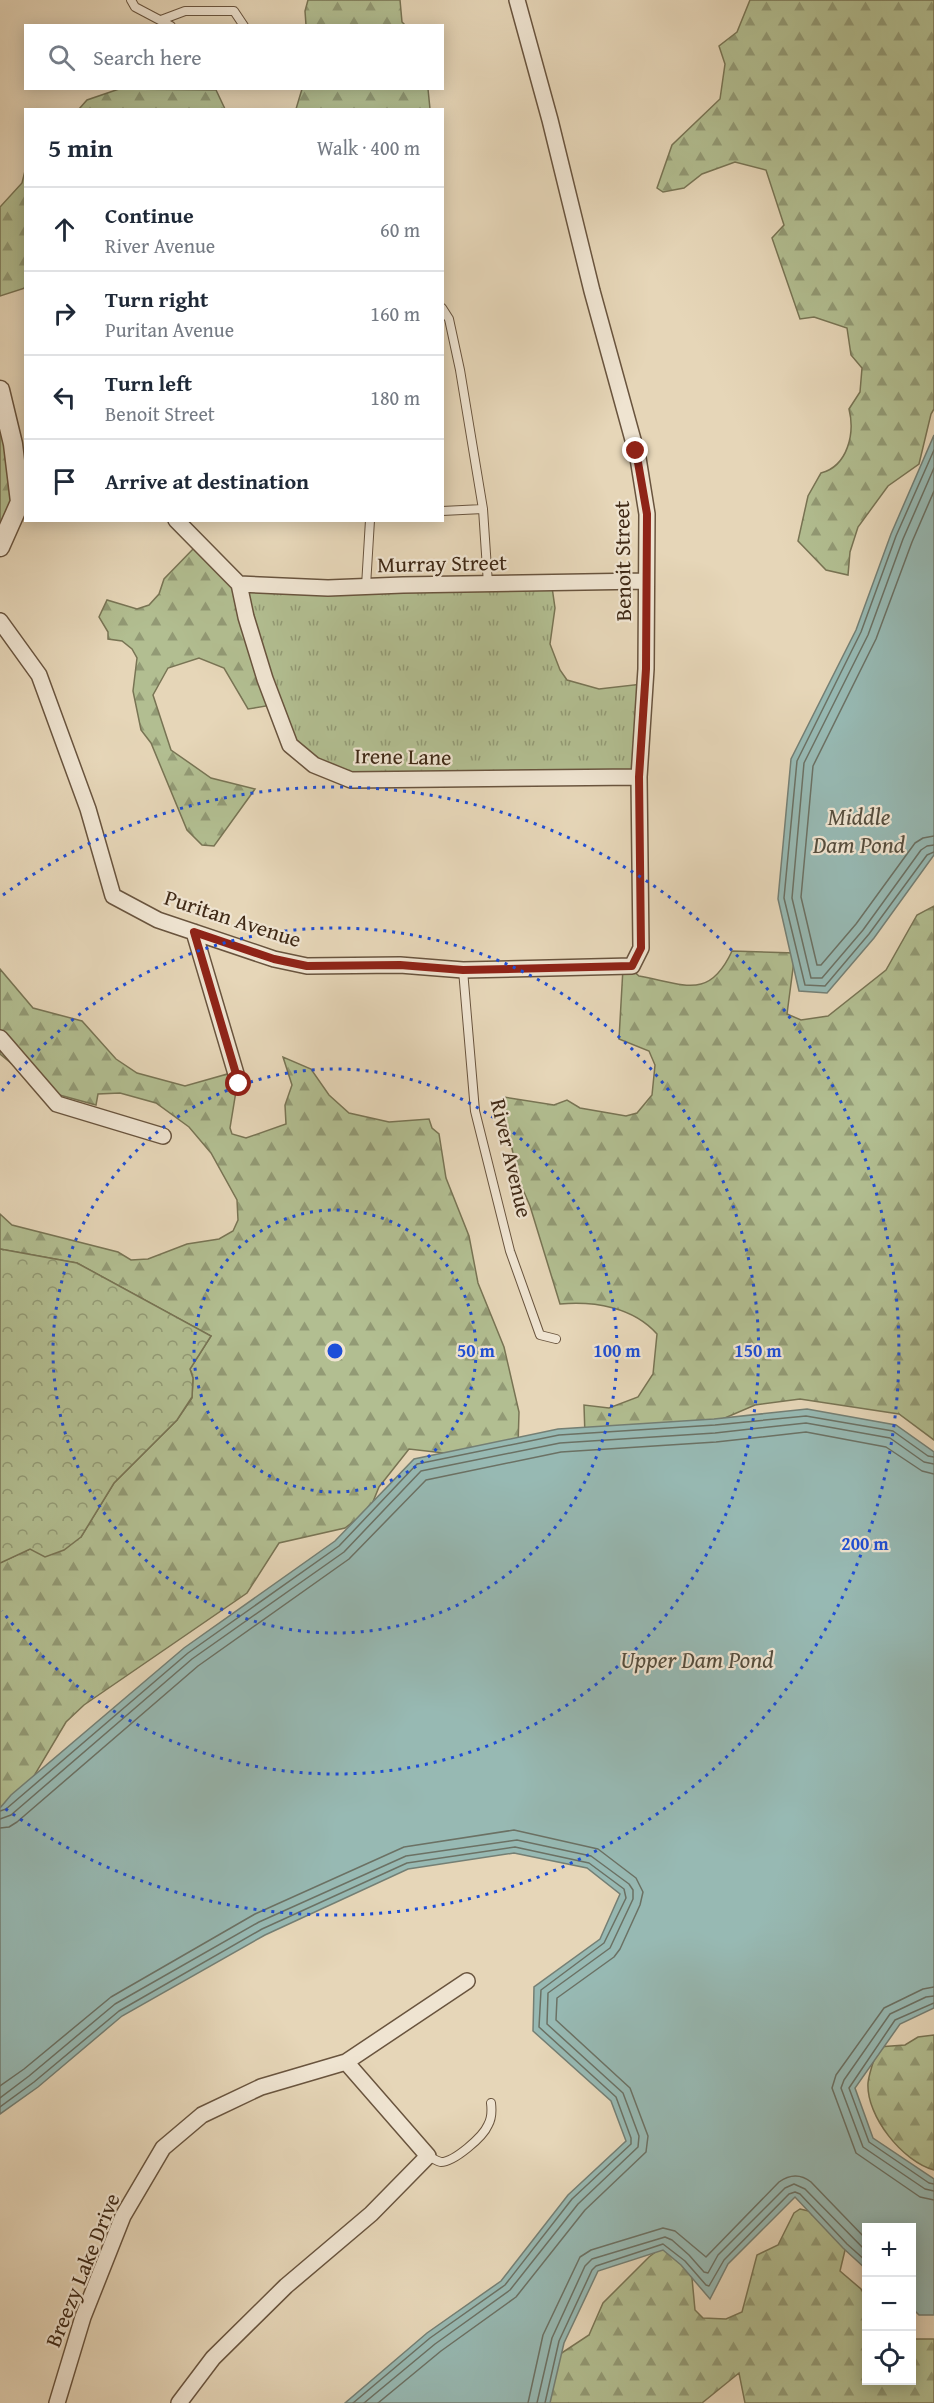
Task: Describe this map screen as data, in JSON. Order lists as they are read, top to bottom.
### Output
{
  "streets": {
    "street": [
      "Benoit Street",
      "Murray Street",
      "Irene Lane",
      "Puritan Avenue",
      "Breezy Lake Drive"
    ],
    "lane": ["River Avenue"]
  },
  "crossings": [
    ["Benoit Street", "Murray Street"],
    ["Benoit Street", "Irene Lane"],
    ["Benoit Street", "Puritan Avenue"],
    ["Murray Street", "Irene Lane"],
    ["Puritan Avenue", "River Avenue"]
  ],
  "water": ["Middle Dam Pond", "Upper Dam Pond"],
  "page": {
    "search": "Search here",
    "heading": ["5 min", "Walk · 400 m"],
    "list": [
      ["Continue", "River Avenue", "60 m"],
      ["Turn right", "Puritan Avenue", "160 m"],
      ["Turn left", "Benoit Street", "180 m"],
      "Arrive at destination"
    ],
    "map_buttons": ["+", "−"]
  },
  "rings": [
    "50 m",
    "100 m",
    "150 m",
    "200 m"
  ]
}
